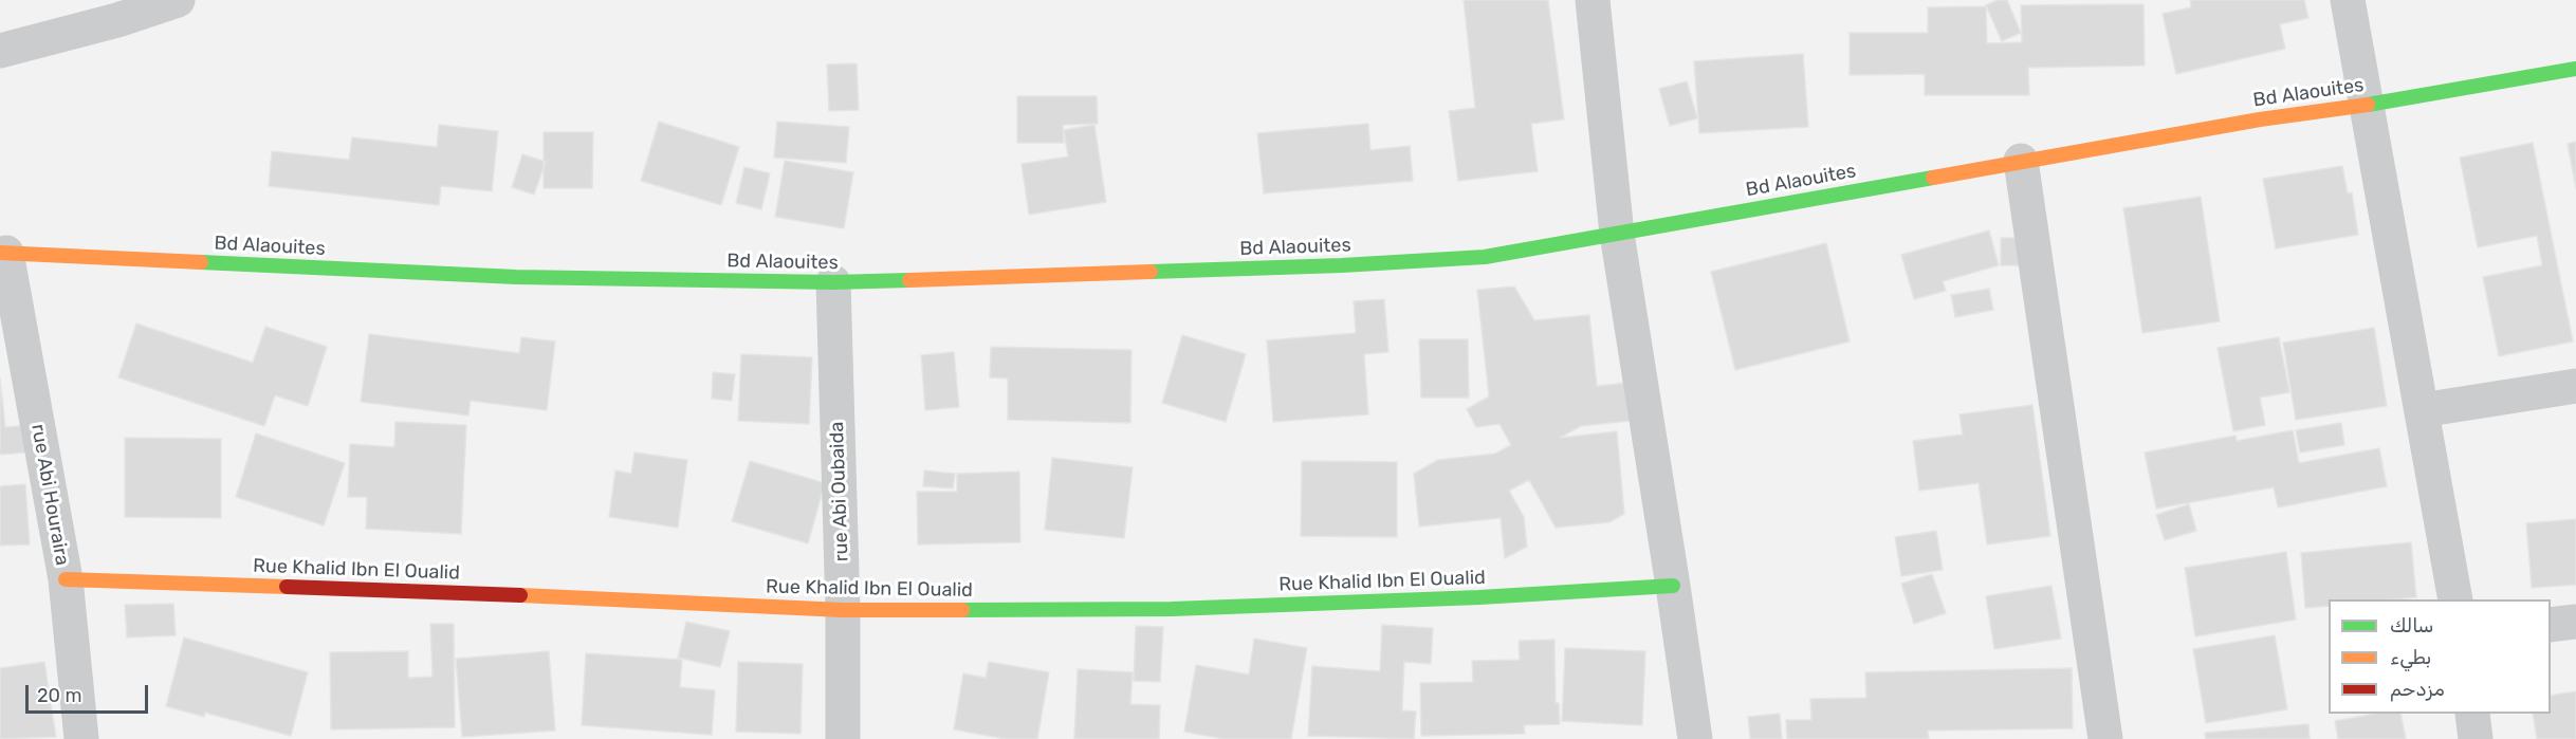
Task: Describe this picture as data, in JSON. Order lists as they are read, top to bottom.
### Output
{
  "streets": {
    "street": [
      "Bd Alaouites",
      "rue Abi Oubaida",
      "rue Abi Houraira",
      "Rue Khalid Ibn El Oualid"
    ]
  },
  "crossings": [
    ["Bd Alaouites", "rue Abi Oubaida"],
    ["Bd Alaouites", "rue Abi Houraira"],
    ["rue Abi Oubaida", "Rue Khalid Ibn El Oualid"],
    ["rue Abi Houraira", "Rue Khalid Ibn El Oualid"]
  ],
  "legend": ["سالك", "بطيء", "مزدحم"],
  "scale_bar": "20 m"
}
